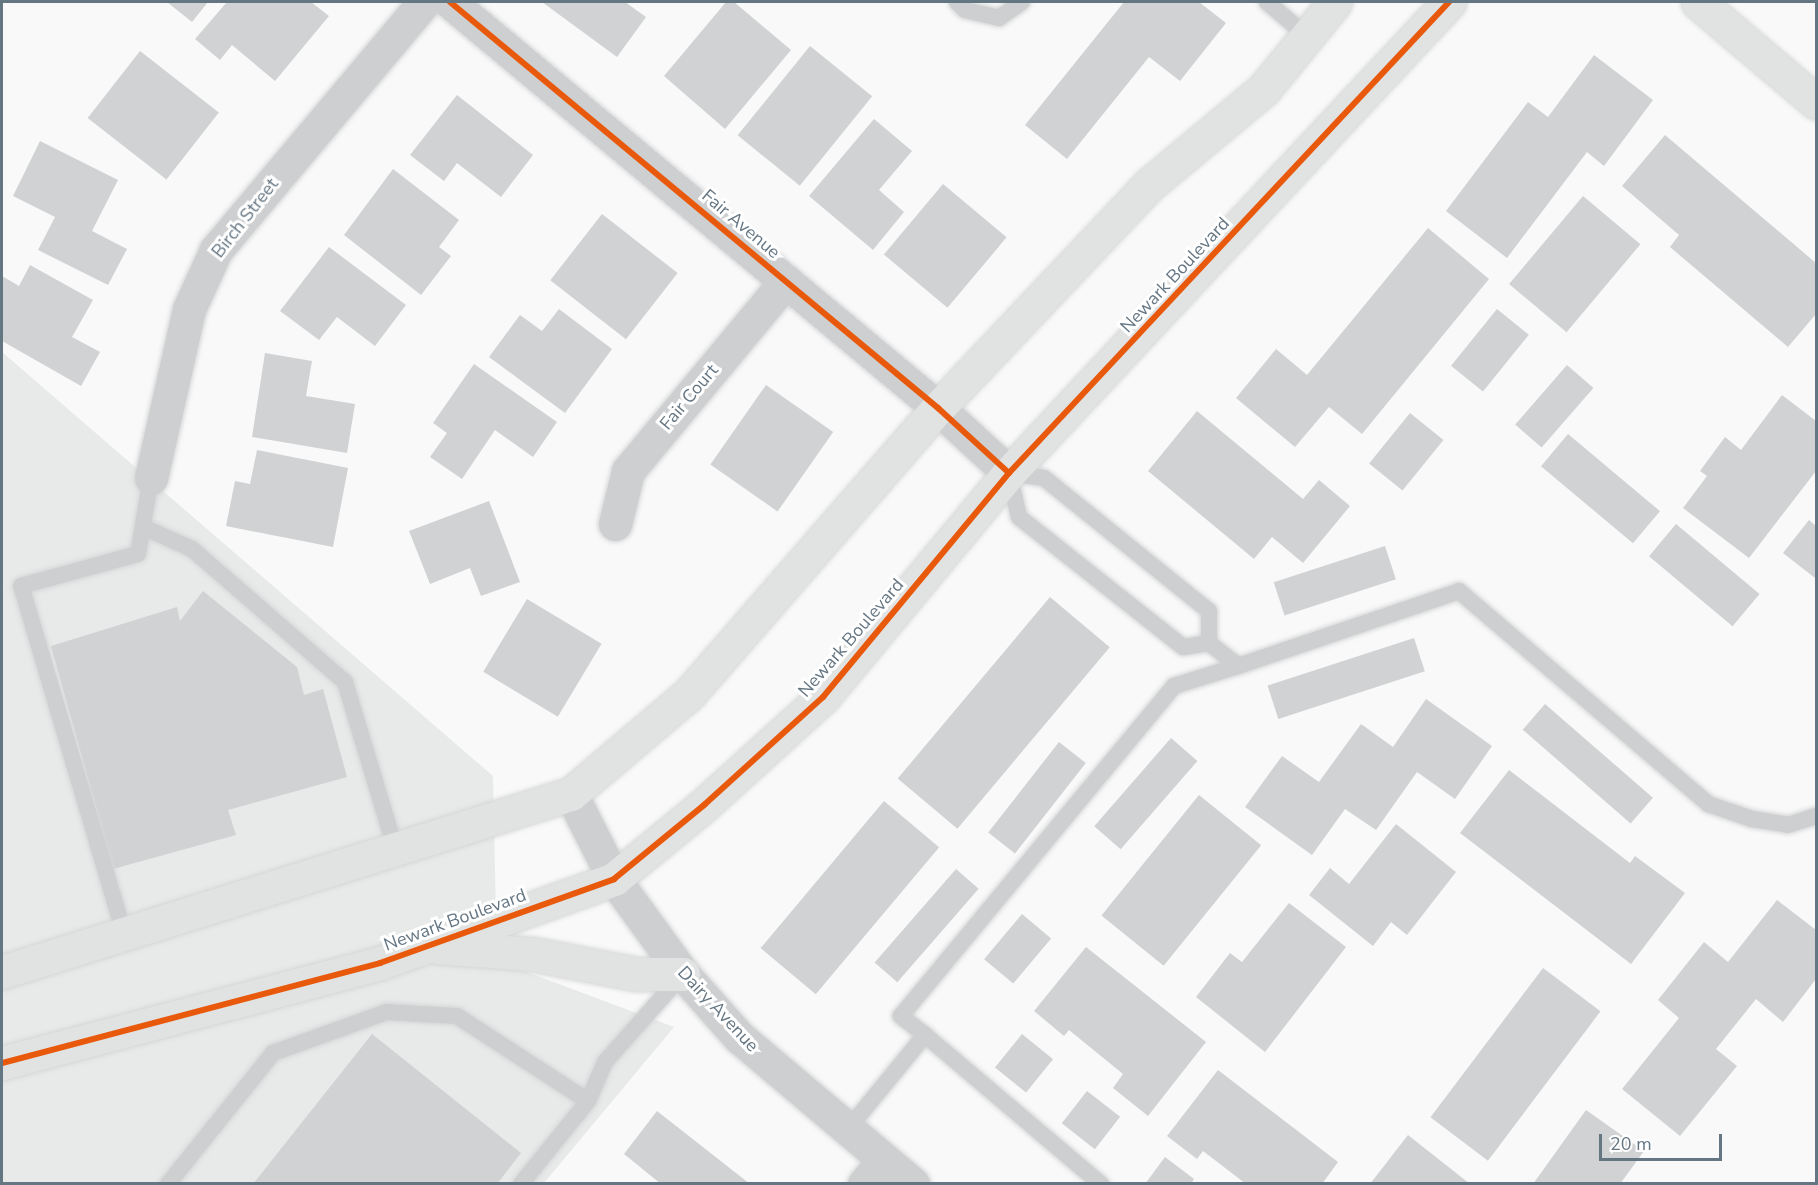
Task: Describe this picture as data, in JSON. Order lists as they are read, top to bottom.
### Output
{
  "streets": {
    "main road": ["Newark Boulevard"],
    "street": [
      "Birch Street",
      "Fair Avenue",
      "Fair Court",
      "Dairy Avenue"
    ]
  },
  "crossings": [
    ["Fair Avenue", "Newark Boulevard"],
    ["Fair Avenue", "Fair Court"],
    ["Newark Boulevard", "Dairy Avenue"]
  ],
  "scale_bar": "20 m"
}
